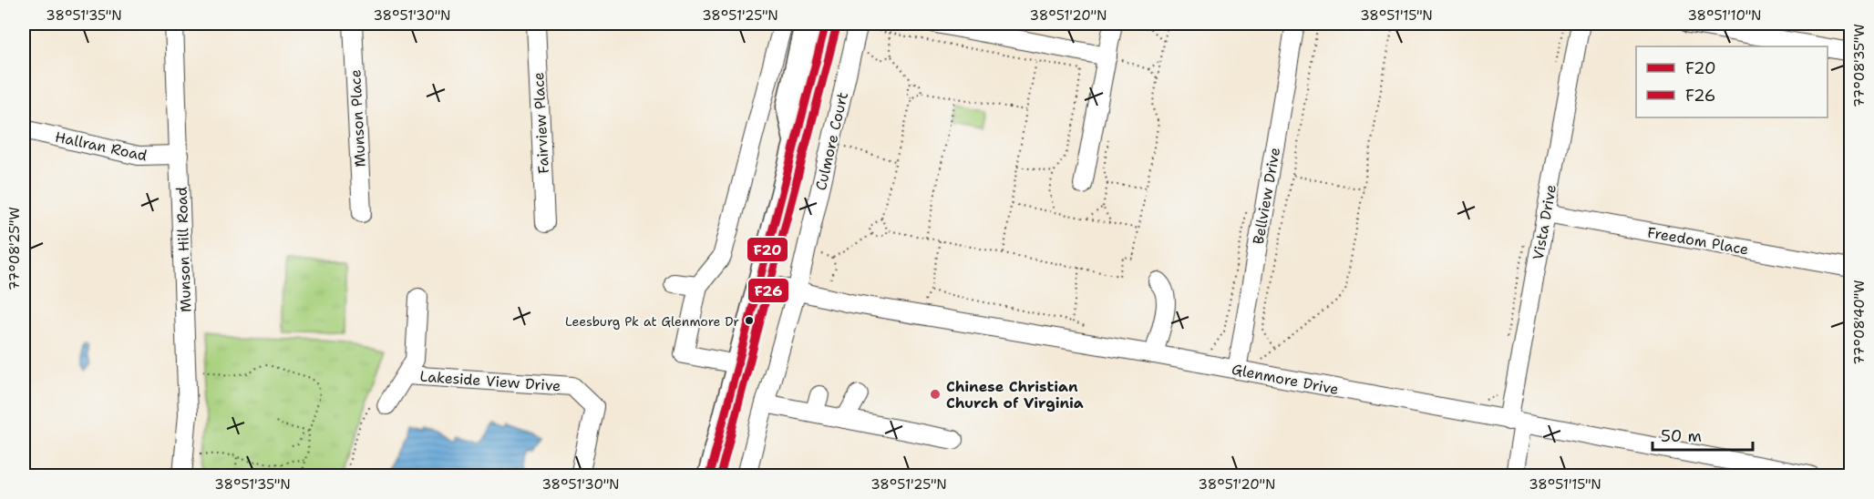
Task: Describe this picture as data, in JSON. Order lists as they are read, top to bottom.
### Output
{
  "streets": {
    "street": [
      "Munson Place",
      "Fairview Place",
      "Culmore Court",
      "Hallran Road",
      "Bellview Drive",
      "Vista Drive",
      "Freedom Place",
      "Munson Hill Road",
      "Glenmore Drive",
      "Lakeside View Drive"
    ]
  },
  "crossings": [
    ["Culmore Court", "Glenmore Drive"],
    ["Hallran Road", "Munson Hill Road"],
    ["Bellview Drive", "Glenmore Drive"],
    ["Vista Drive", "Freedom Place"],
    ["Vista Drive", "Glenmore Drive"]
  ],
  "places": ["Leesburg Pk at Glenmore Dr", "Chinese Christian Church of Virginia"],
  "lines": ["transit line F20", "transit line F26"],
  "legend": ["F20", "F26"],
  "scale_bar": "50 m",
  "coordinates": [
    "38°51'35\"N",
    "38°51'30\"N",
    "38°51'25\"N",
    "38°51'20\"N",
    "38°51'15\"N",
    "38°51'10\"N",
    "77°08'35\"W",
    "77°08'25\"W",
    "77°08'40\"W"
  ]
}
